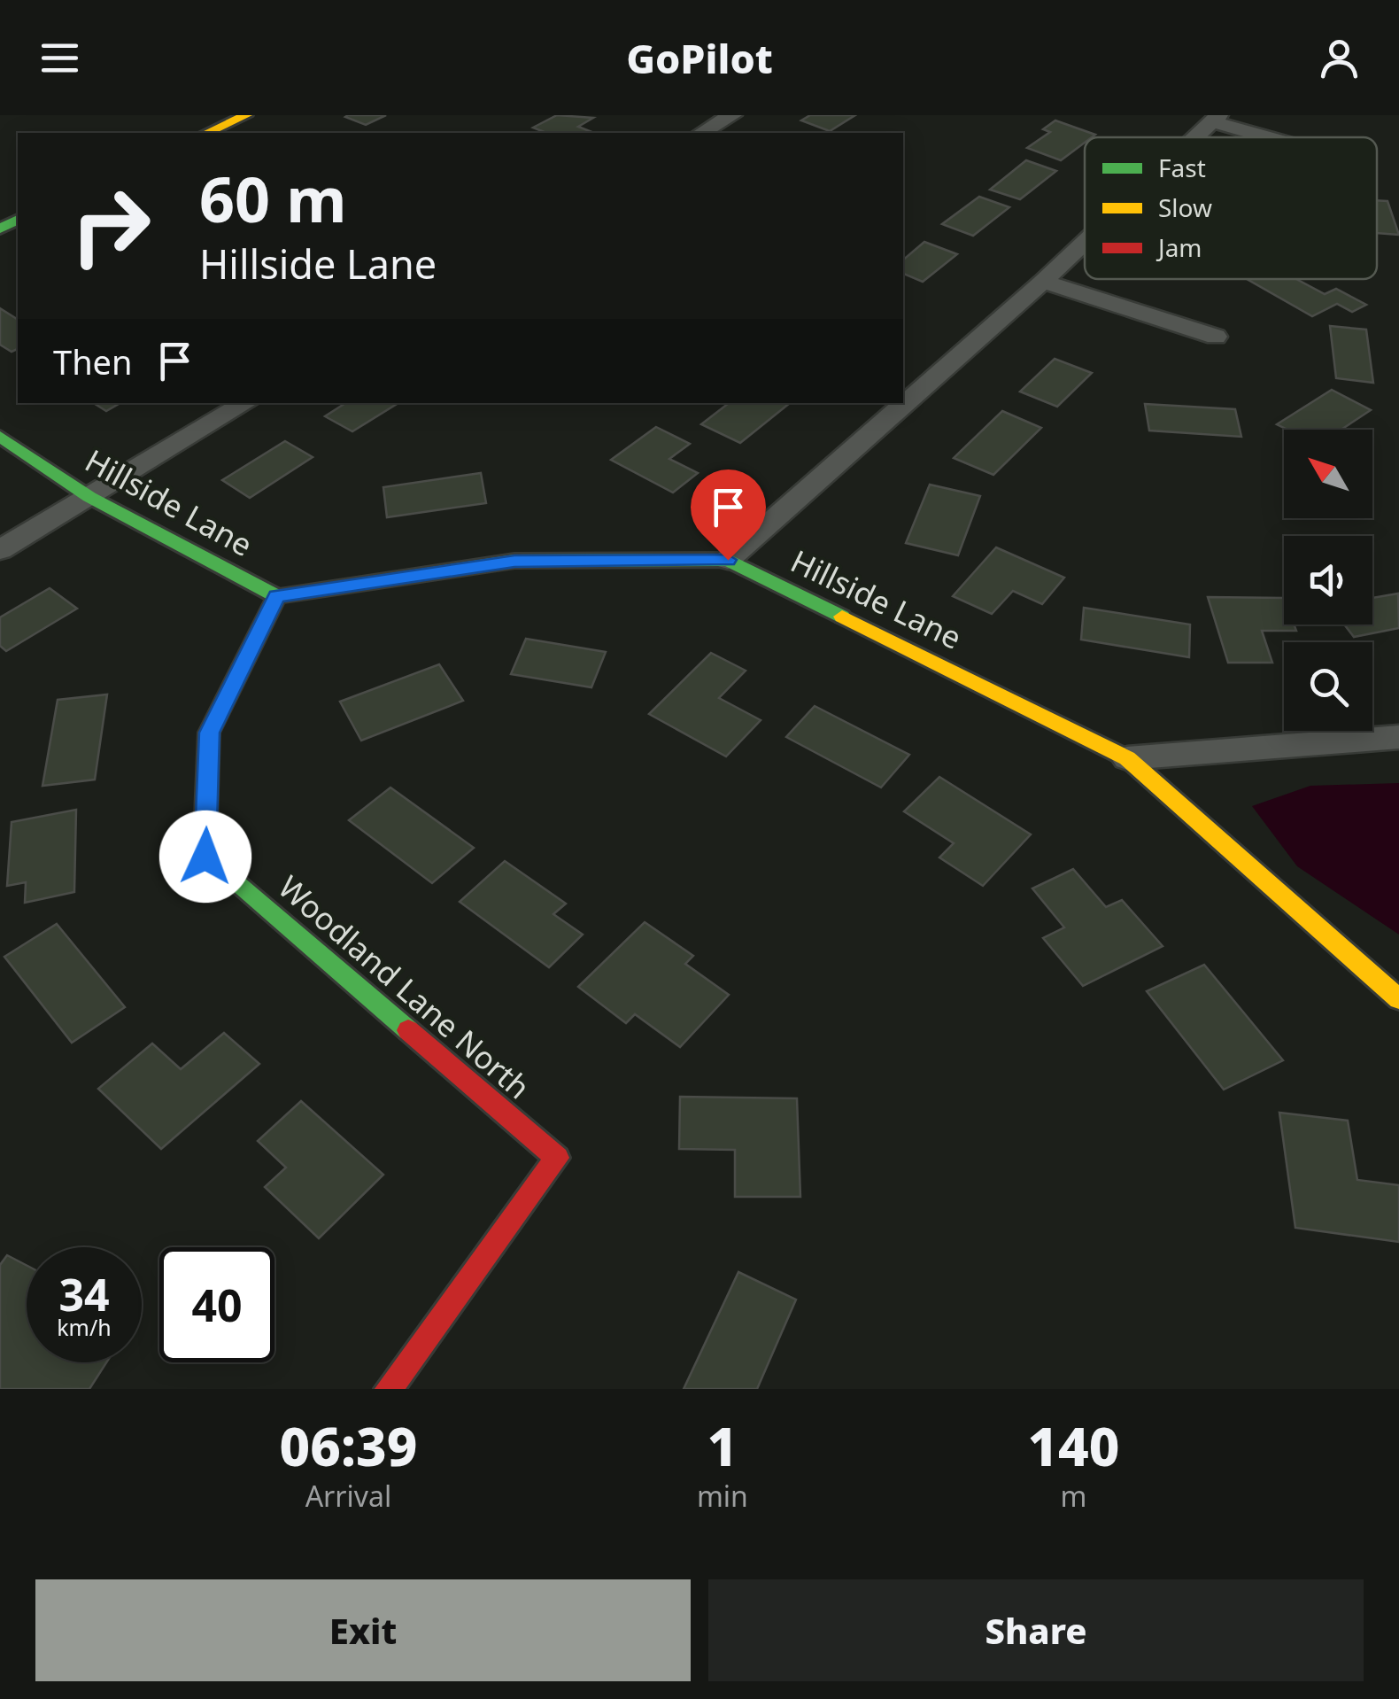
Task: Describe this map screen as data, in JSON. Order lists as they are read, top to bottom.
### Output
{
  "streets": {
    "street": ["Hillside Lane", "Woodland Lane North"]
  },
  "crossings": [
    ["Hillside Lane", "Woodland Lane North"]
  ],
  "legend": ["Fast", "Slow", "Jam"],
  "north": "top left",
  "page": {
    "header": "GoPilot",
    "turn": ["60 m", "Hillside Lane"],
    "then": "Then",
    "speed": "34 km/h",
    "limit": "40",
    "eta": [
      "06:39",
      "Arrival",
      "1",
      "min",
      "140",
      "m"
    ],
    "buttons": ["Exit", "Share"]
  }
}
